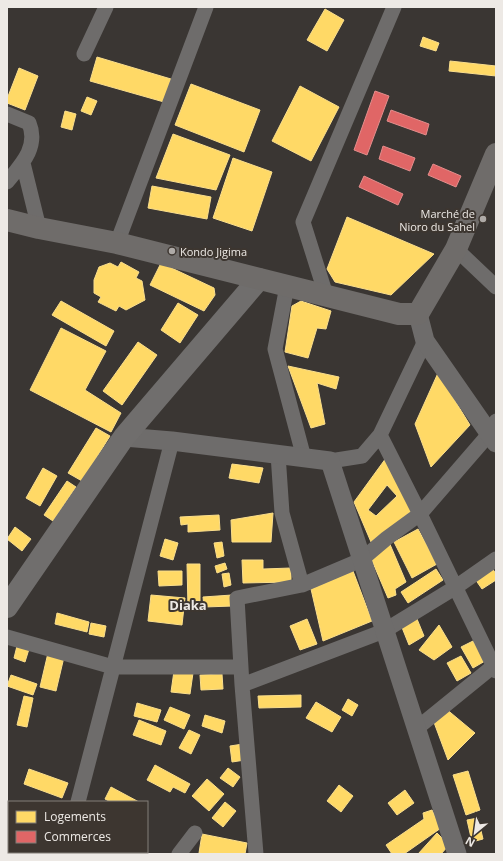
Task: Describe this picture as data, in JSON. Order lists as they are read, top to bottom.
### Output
{
  "districts": ["Diaka"],
  "places": ["Marché de Nioro du Sahel", "Kondo Jigima"],
  "legend": ["Logements", "Commerces"],
  "north": "bottom left"
}
